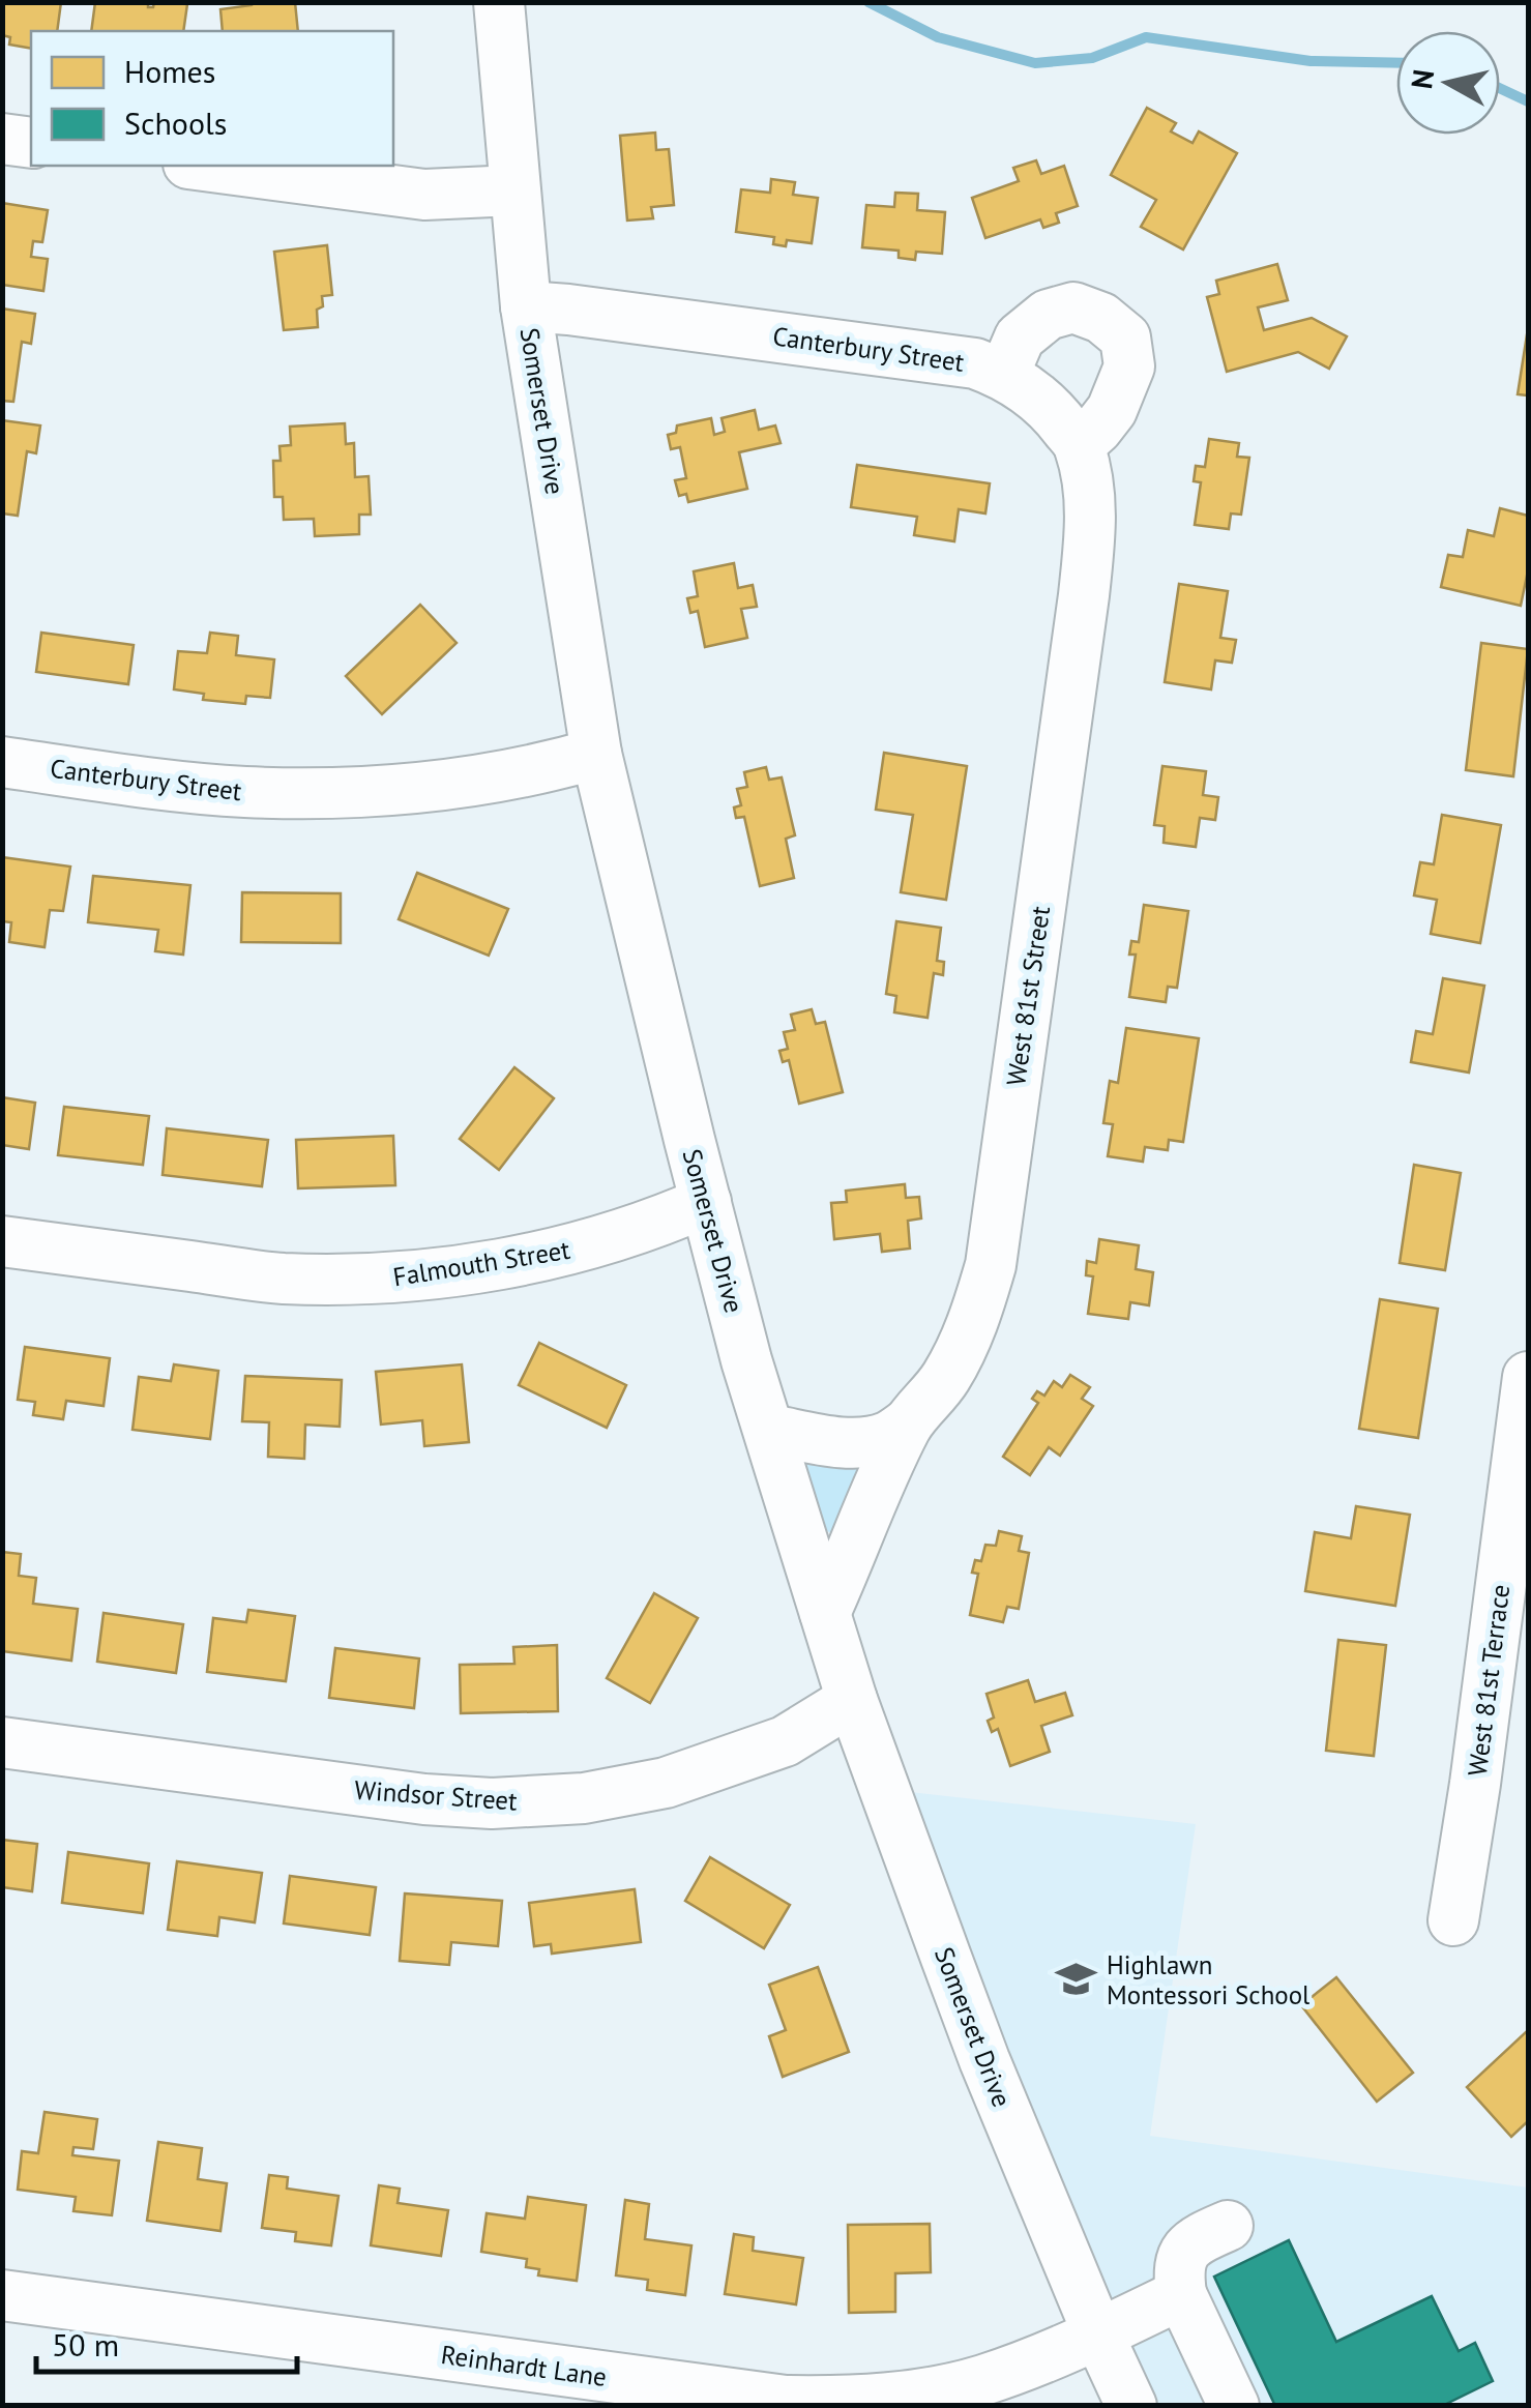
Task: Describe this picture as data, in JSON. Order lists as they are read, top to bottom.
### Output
{
  "streets": {
    "street": [
      "Canterbury Street",
      "Somerset Drive",
      "West 81st Street",
      "Falmouth Street",
      "West 81st Terrace",
      "Windsor Street",
      "Reinhardt Lane"
    ]
  },
  "crossings": [
    ["Canterbury Street", "Somerset Drive"],
    ["Canterbury Street", "West 81st Street"],
    ["Somerset Drive", "West 81st Street"],
    ["Somerset Drive", "Falmouth Street"],
    ["Somerset Drive", "Windsor Street"],
    ["Somerset Drive", "Reinhardt Lane"]
  ],
  "places": {
    "school or university": ["Highlawn Montessori School"]
  },
  "legend": ["Homes", "Schools"],
  "scale_bar": "50 m",
  "north": "left"
}
